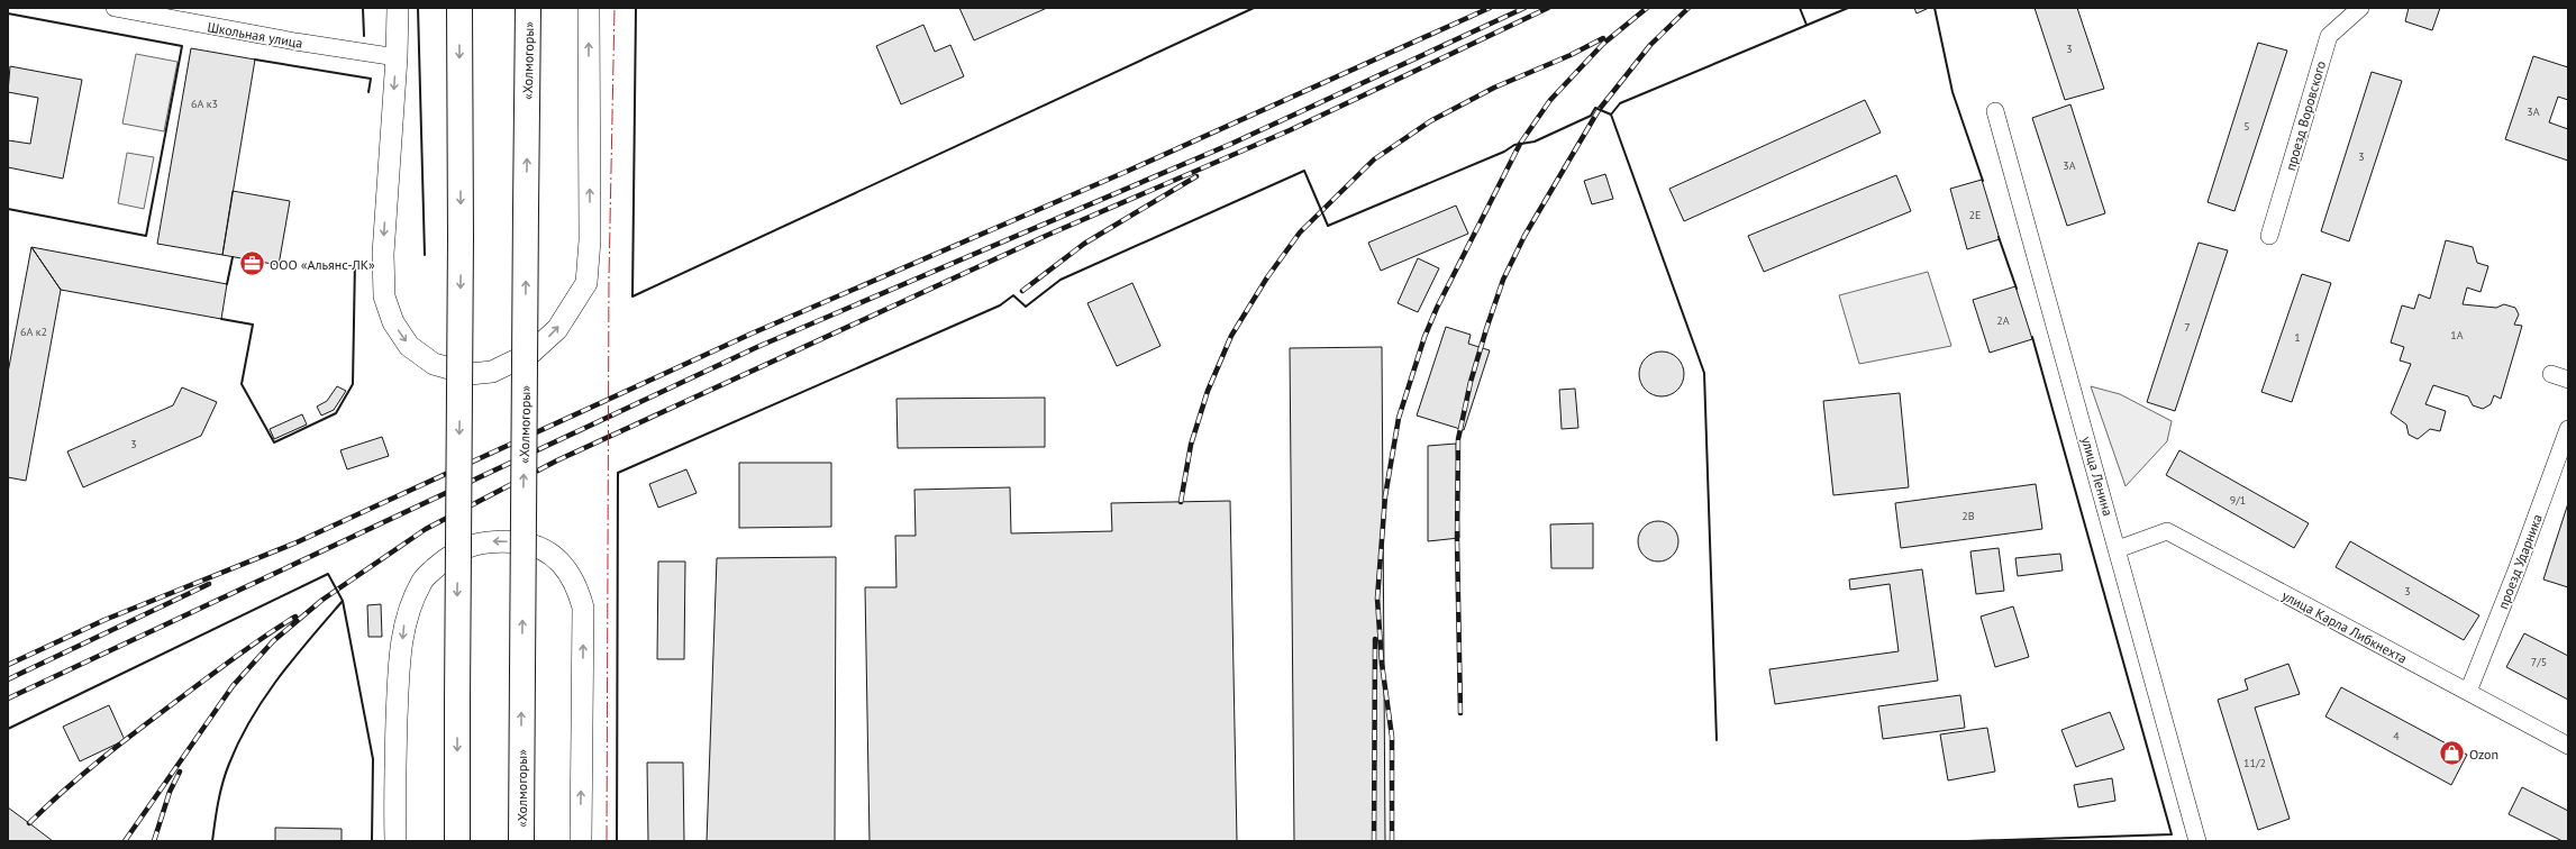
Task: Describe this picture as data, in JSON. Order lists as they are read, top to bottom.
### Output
{
  "streets": {
    "highway": ["«Холмогоры»"],
    "street": [
      "Школьная улица",
      "проезд Воровского",
      "улица Ленина",
      "проезд Ударника",
      "улица Карла Либкнехта"
    ]
  },
  "crossings": [
    ["улица Ленина", "улица Карла Либкнехта"],
    ["проезд Ударника", "улица Карла Либкнехта"]
  ],
  "places": {
    "office": ["ООО «Альянс-ЛК»"],
    "shop": ["Ozon"]
  },
  "house_numbers": [
    "3",
    "6А к3",
    "3А",
    "5",
    "3",
    "3А",
    "2Е",
    "2А",
    "7",
    "6А к2",
    "1А",
    "1",
    "3",
    "9/1",
    "2В",
    "3",
    "7/5",
    "4",
    "11/2"
  ]
}
